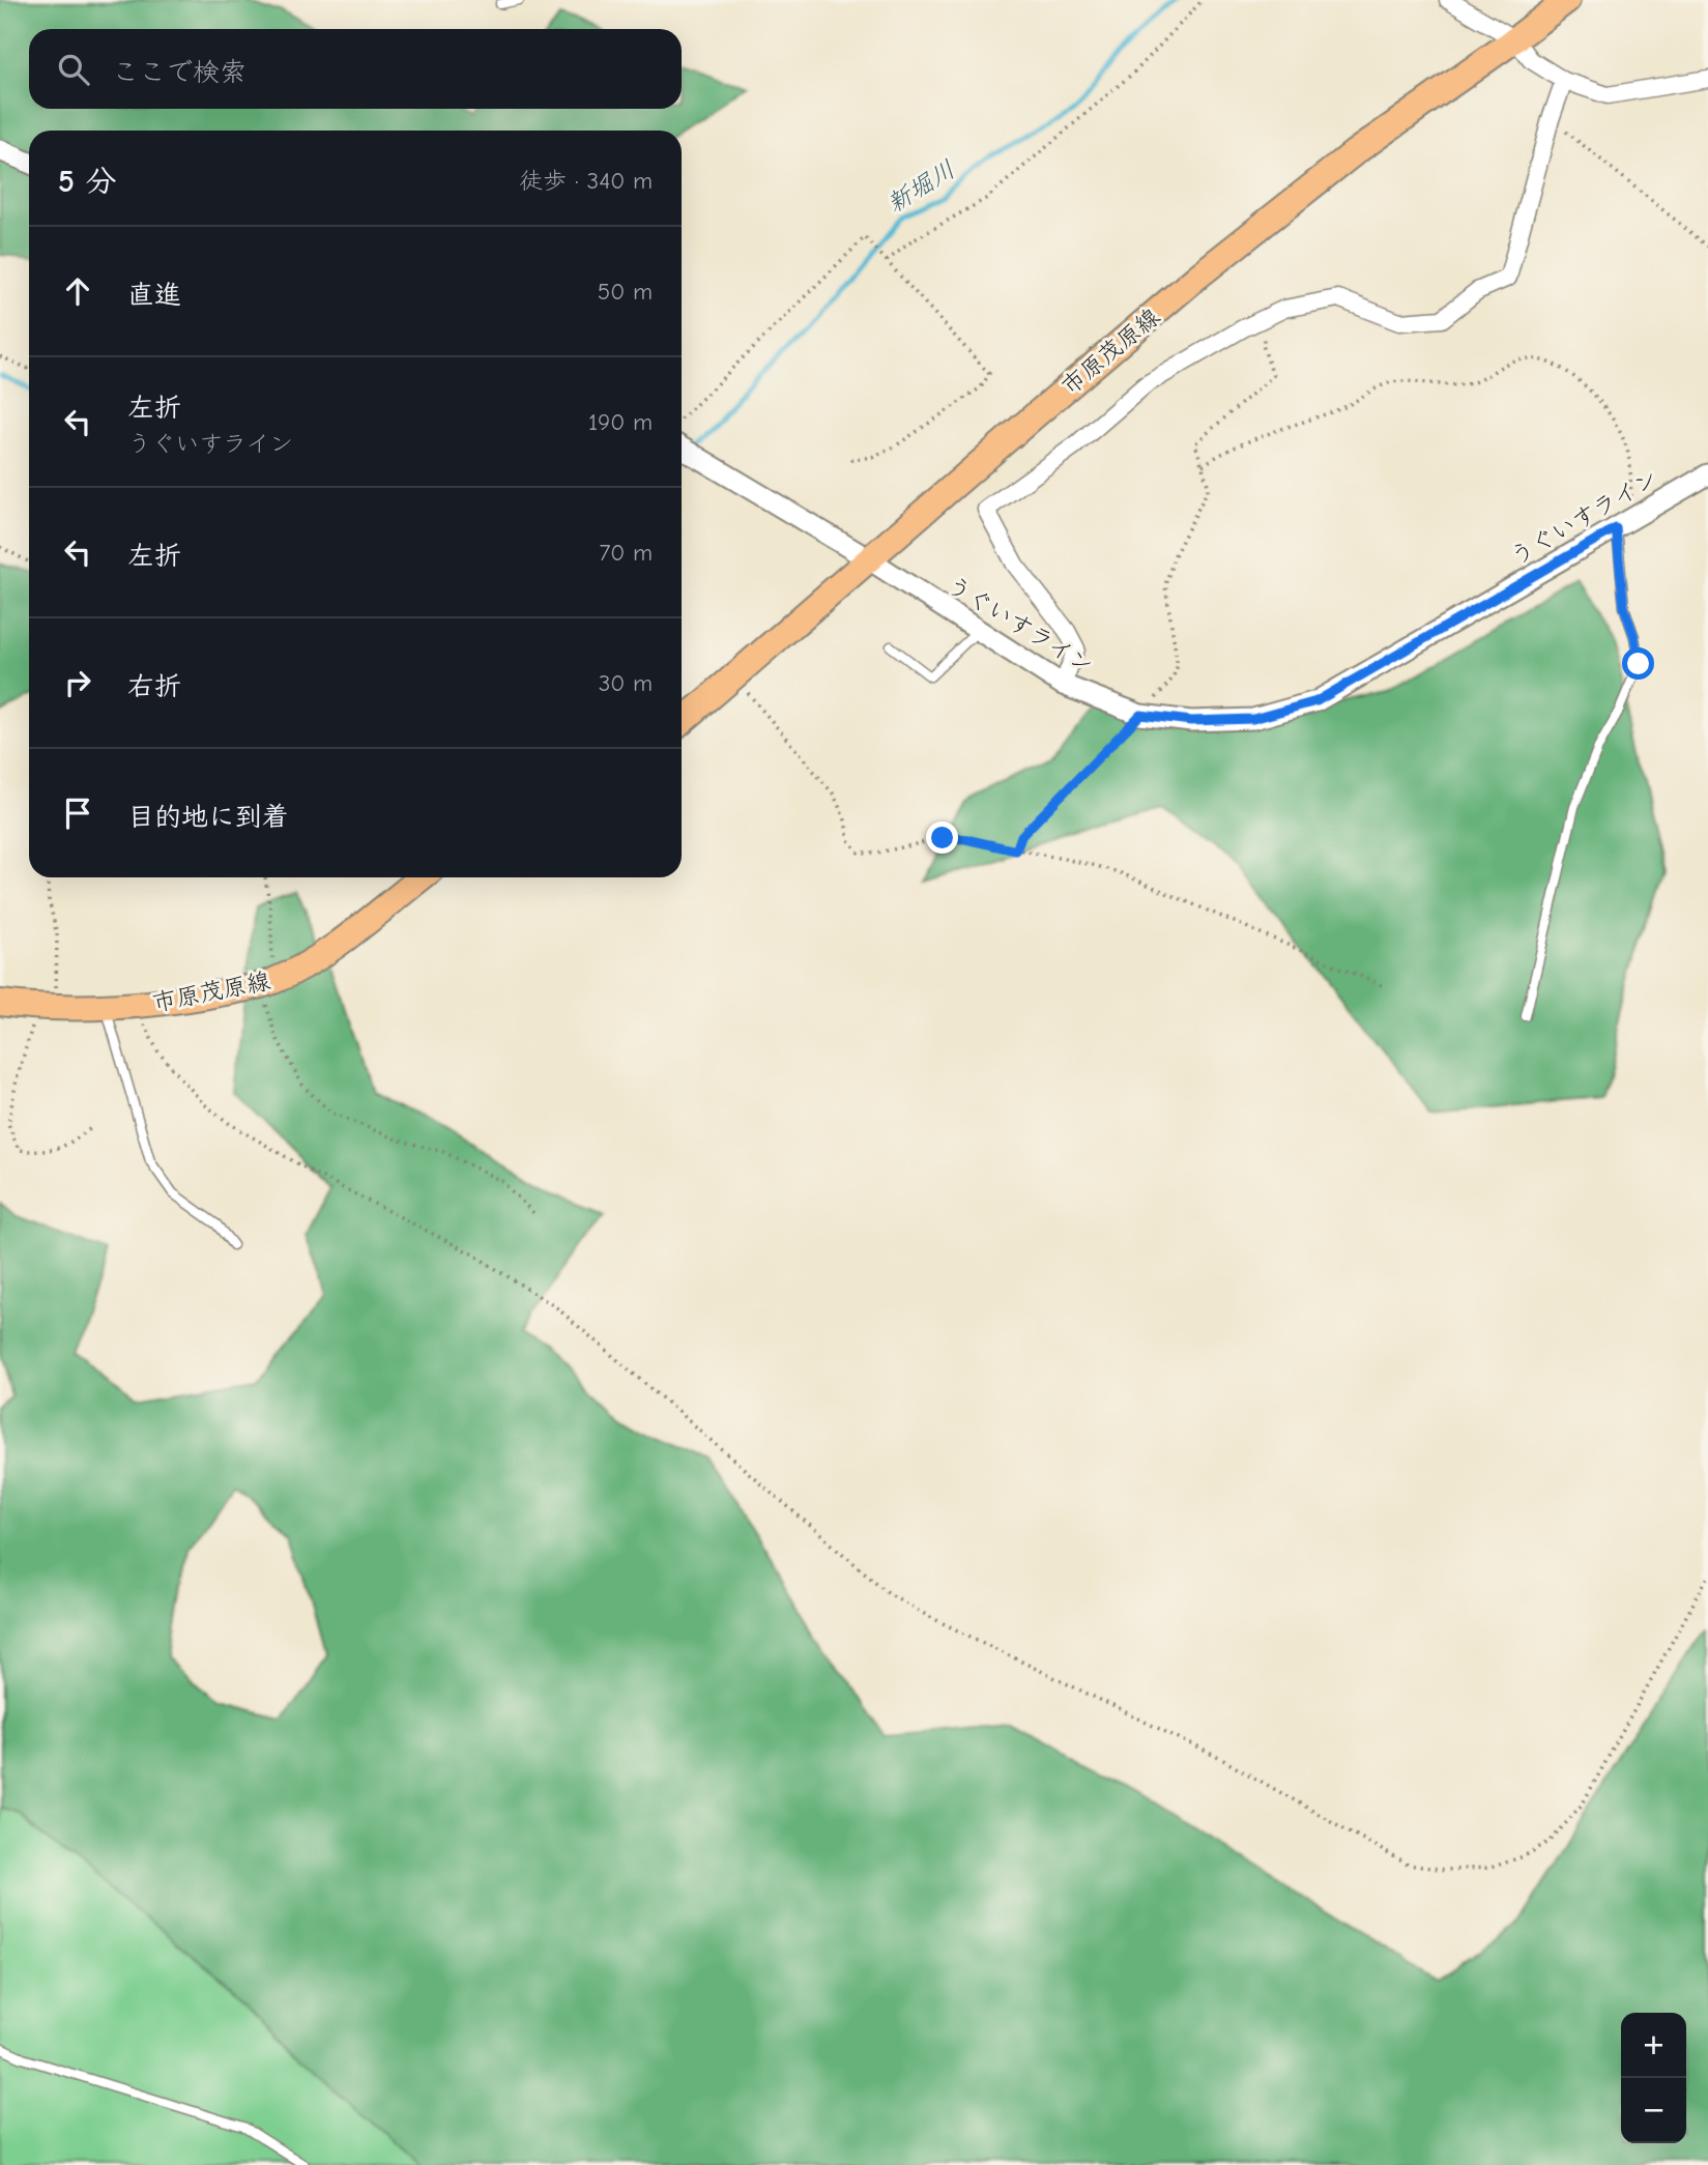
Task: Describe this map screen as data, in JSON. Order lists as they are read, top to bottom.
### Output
{
  "streets": {
    "main road": ["市原茂原線"],
    "street": ["うぐいすライン"]
  },
  "crossings": [
    ["市原茂原線", "うぐいすライン"]
  ],
  "water": ["新堀川"],
  "page": {
    "search": "ここで検索",
    "heading": ["5 分", "徒歩 · 340 m"],
    "list": [
      ["直進", "50 m"],
      ["左折", "うぐいすライン", "190 m"],
      ["左折", "70 m"],
      ["右折", "30 m"],
      "目的地に到着"
    ],
    "map_buttons": ["+", "−"]
  }
}
